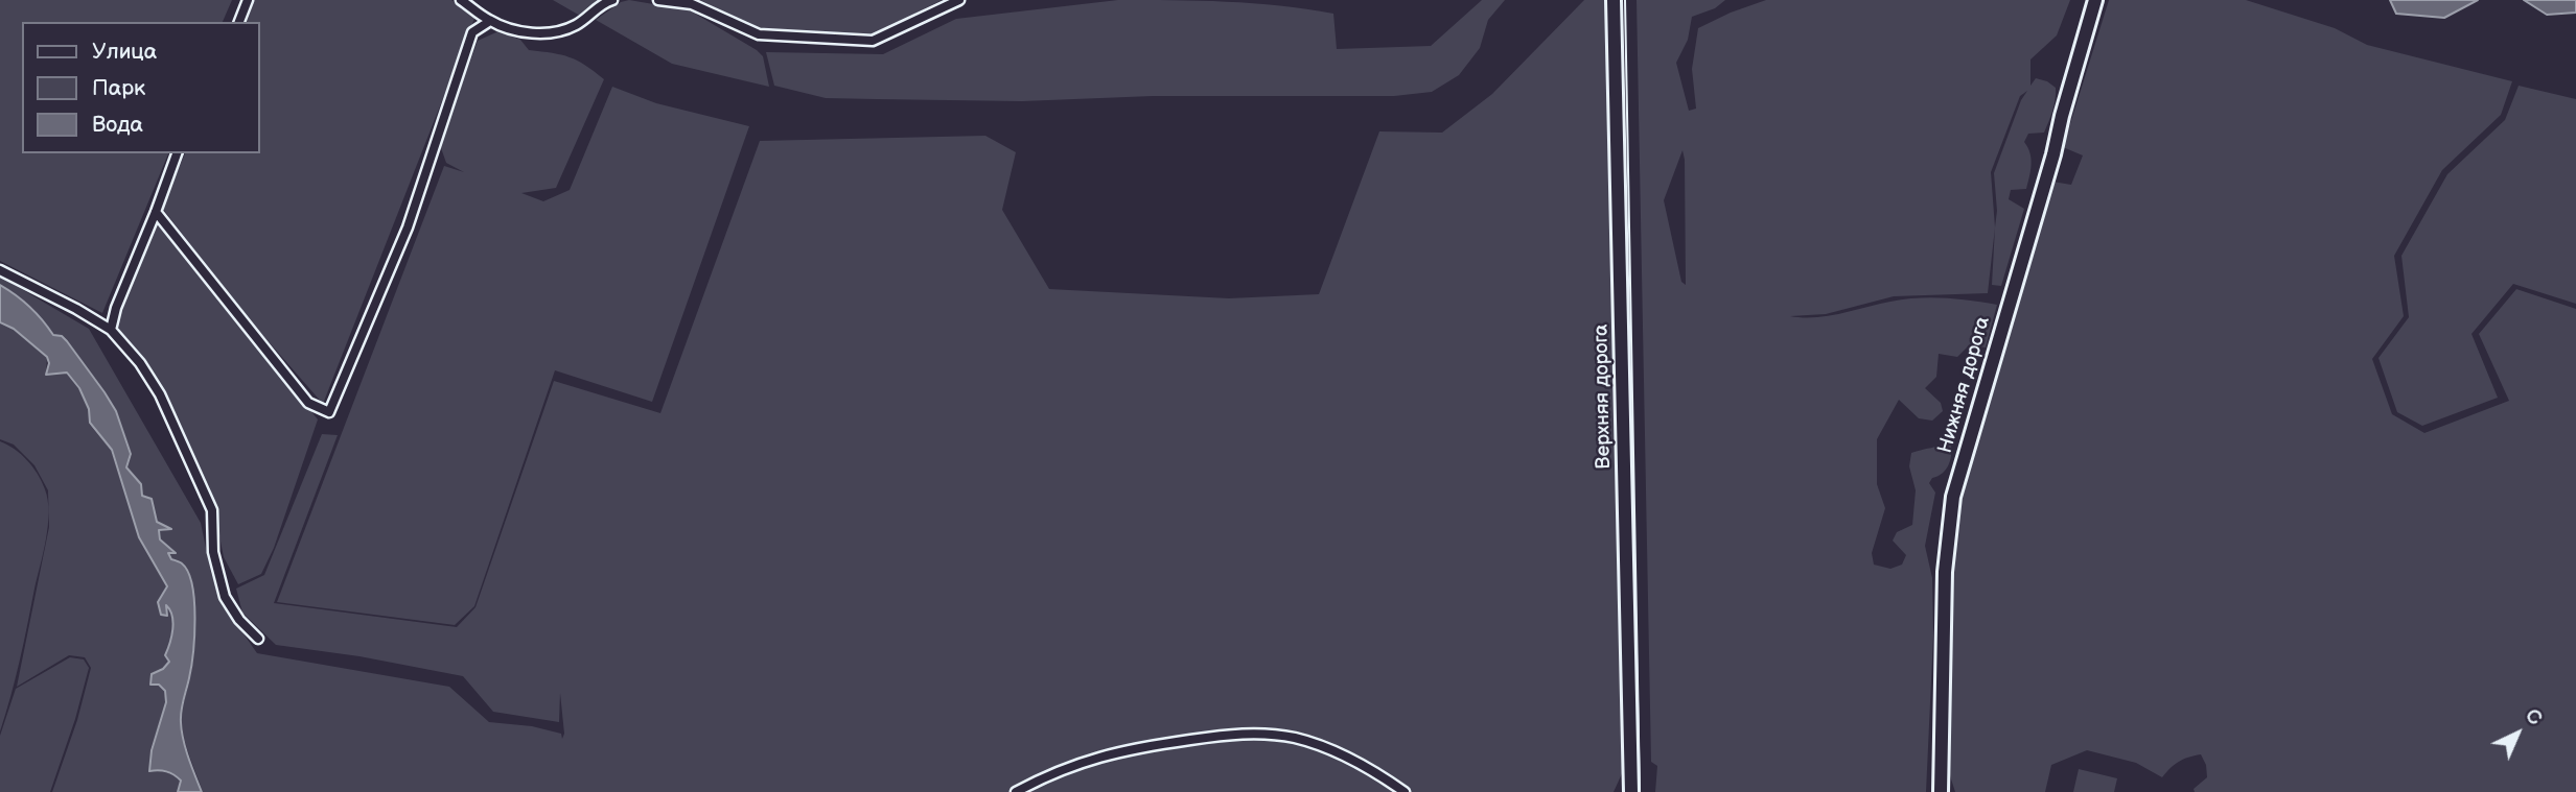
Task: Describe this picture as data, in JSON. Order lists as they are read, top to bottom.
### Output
{
  "streets": {
    "main road": ["Нижняя дорога", "Верхняя дорога"]
  },
  "legend": ["Улица", "Парк", "Вода"],
  "north": "top right"
}
